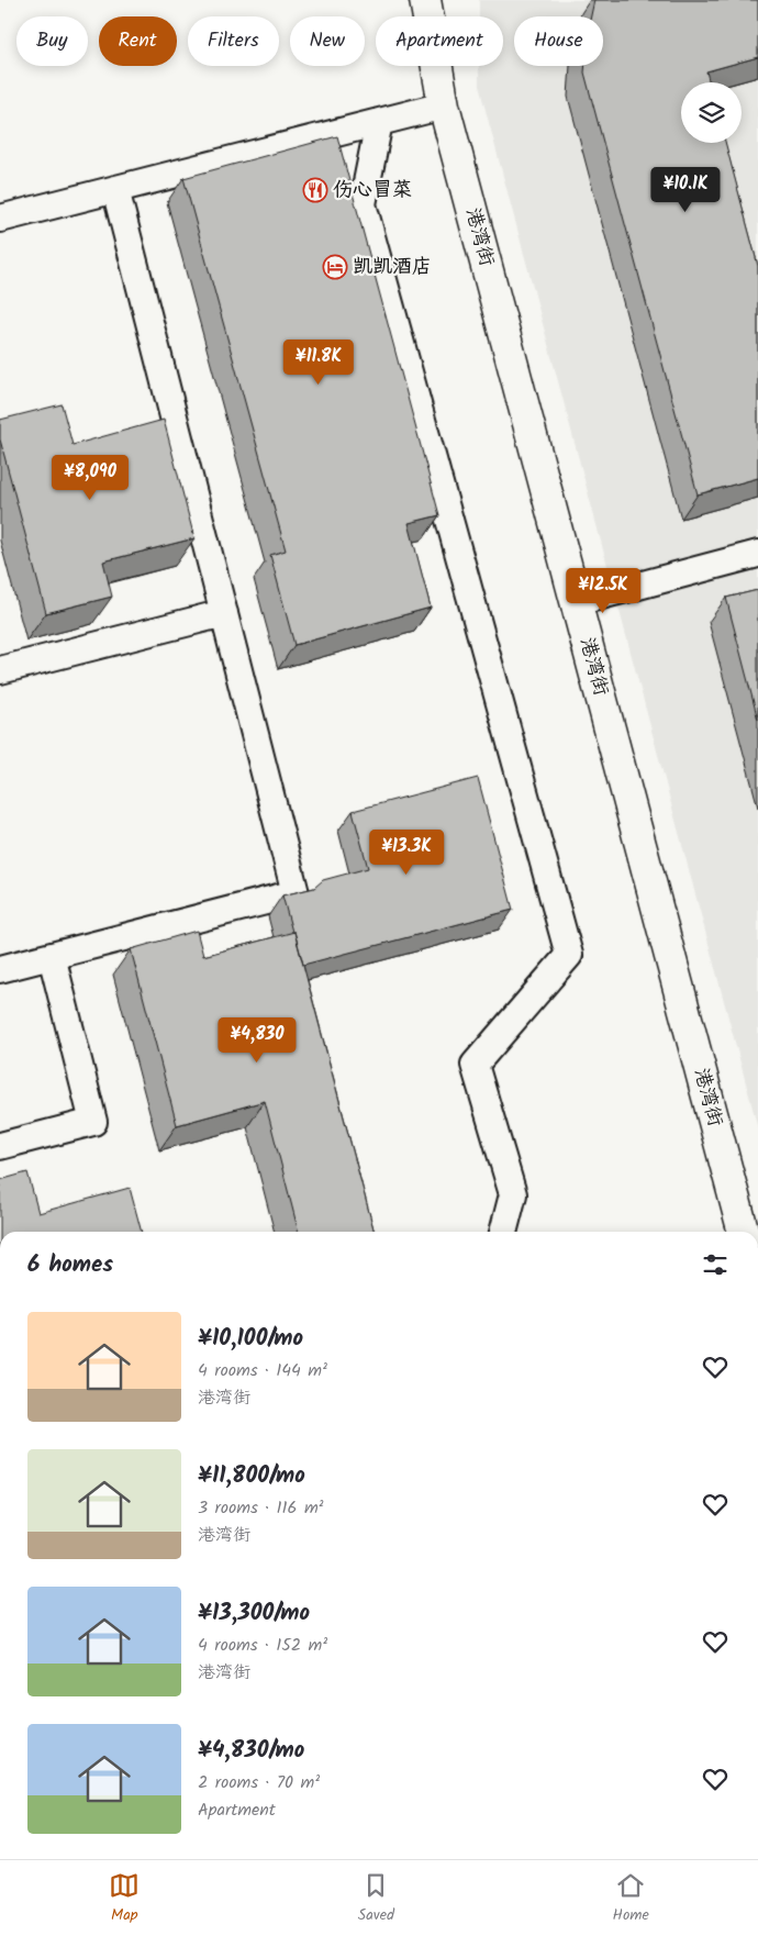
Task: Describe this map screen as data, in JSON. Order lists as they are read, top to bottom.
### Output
{
  "streets": {
    "street": ["港湾街"]
  },
  "places": {
    "restaurant": ["伤心冒菜"],
    "hotel": ["凯凯酒店"]
  },
  "page": {
    "chip": [
      "Buy",
      "Rent",
      "Filters",
      "New",
      "Apartment",
      "House"
    ],
    "price": [
      "¥10.1K",
      "¥11.8K",
      "¥8,090",
      "¥12.5K",
      "¥13.3K",
      "¥4,830"
    ],
    "heading": "6 homes",
    "list": [
      {
        "name": "¥10,100/mo",
        "note": "4 rooms · 144 m² · 港湾街"
      },
      {
        "name": "¥11,800/mo",
        "note": "3 rooms · 116 m² · 港湾街"
      },
      {
        "name": "¥13,300/mo",
        "note": "4 rooms · 152 m² · 港湾街"
      },
      {
        "name": "¥4,830/mo",
        "note": "2 rooms · 70 m² · Apartment"
      }
    ],
    "tabs": ["Map", "Saved", "Home"]
  }
}
